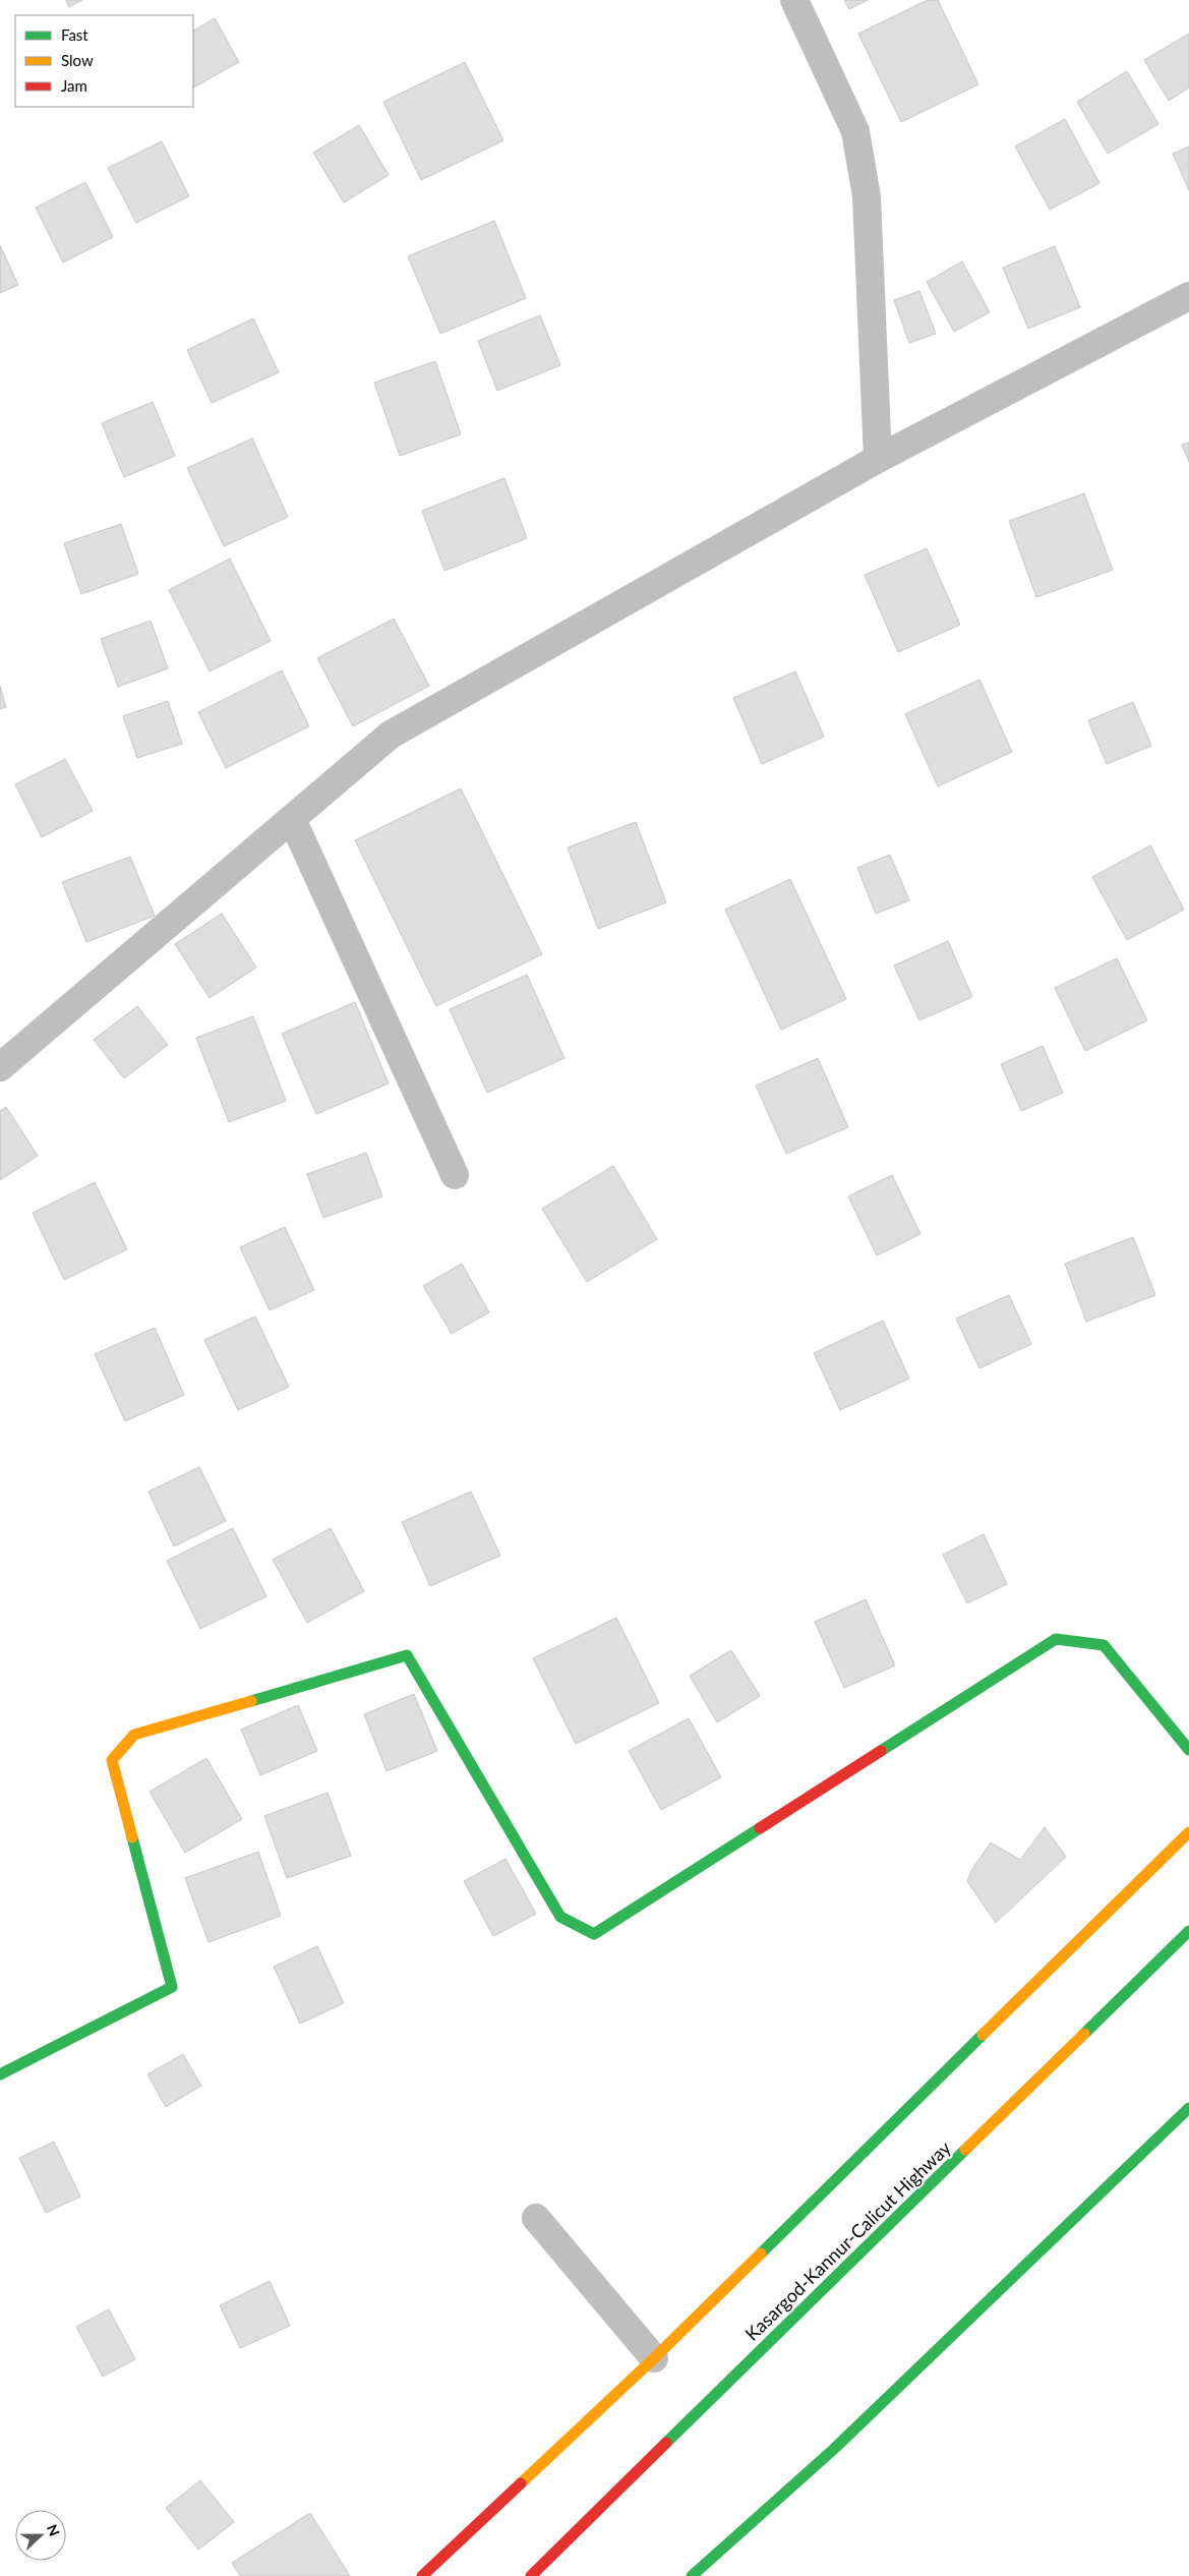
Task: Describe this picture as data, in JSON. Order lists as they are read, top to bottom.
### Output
{
  "streets": {
    "main road": ["Kasargod-Kannur-Calicut Highway"]
  },
  "legend": ["Fast", "Slow", "Jam"],
  "north": "right"
}
